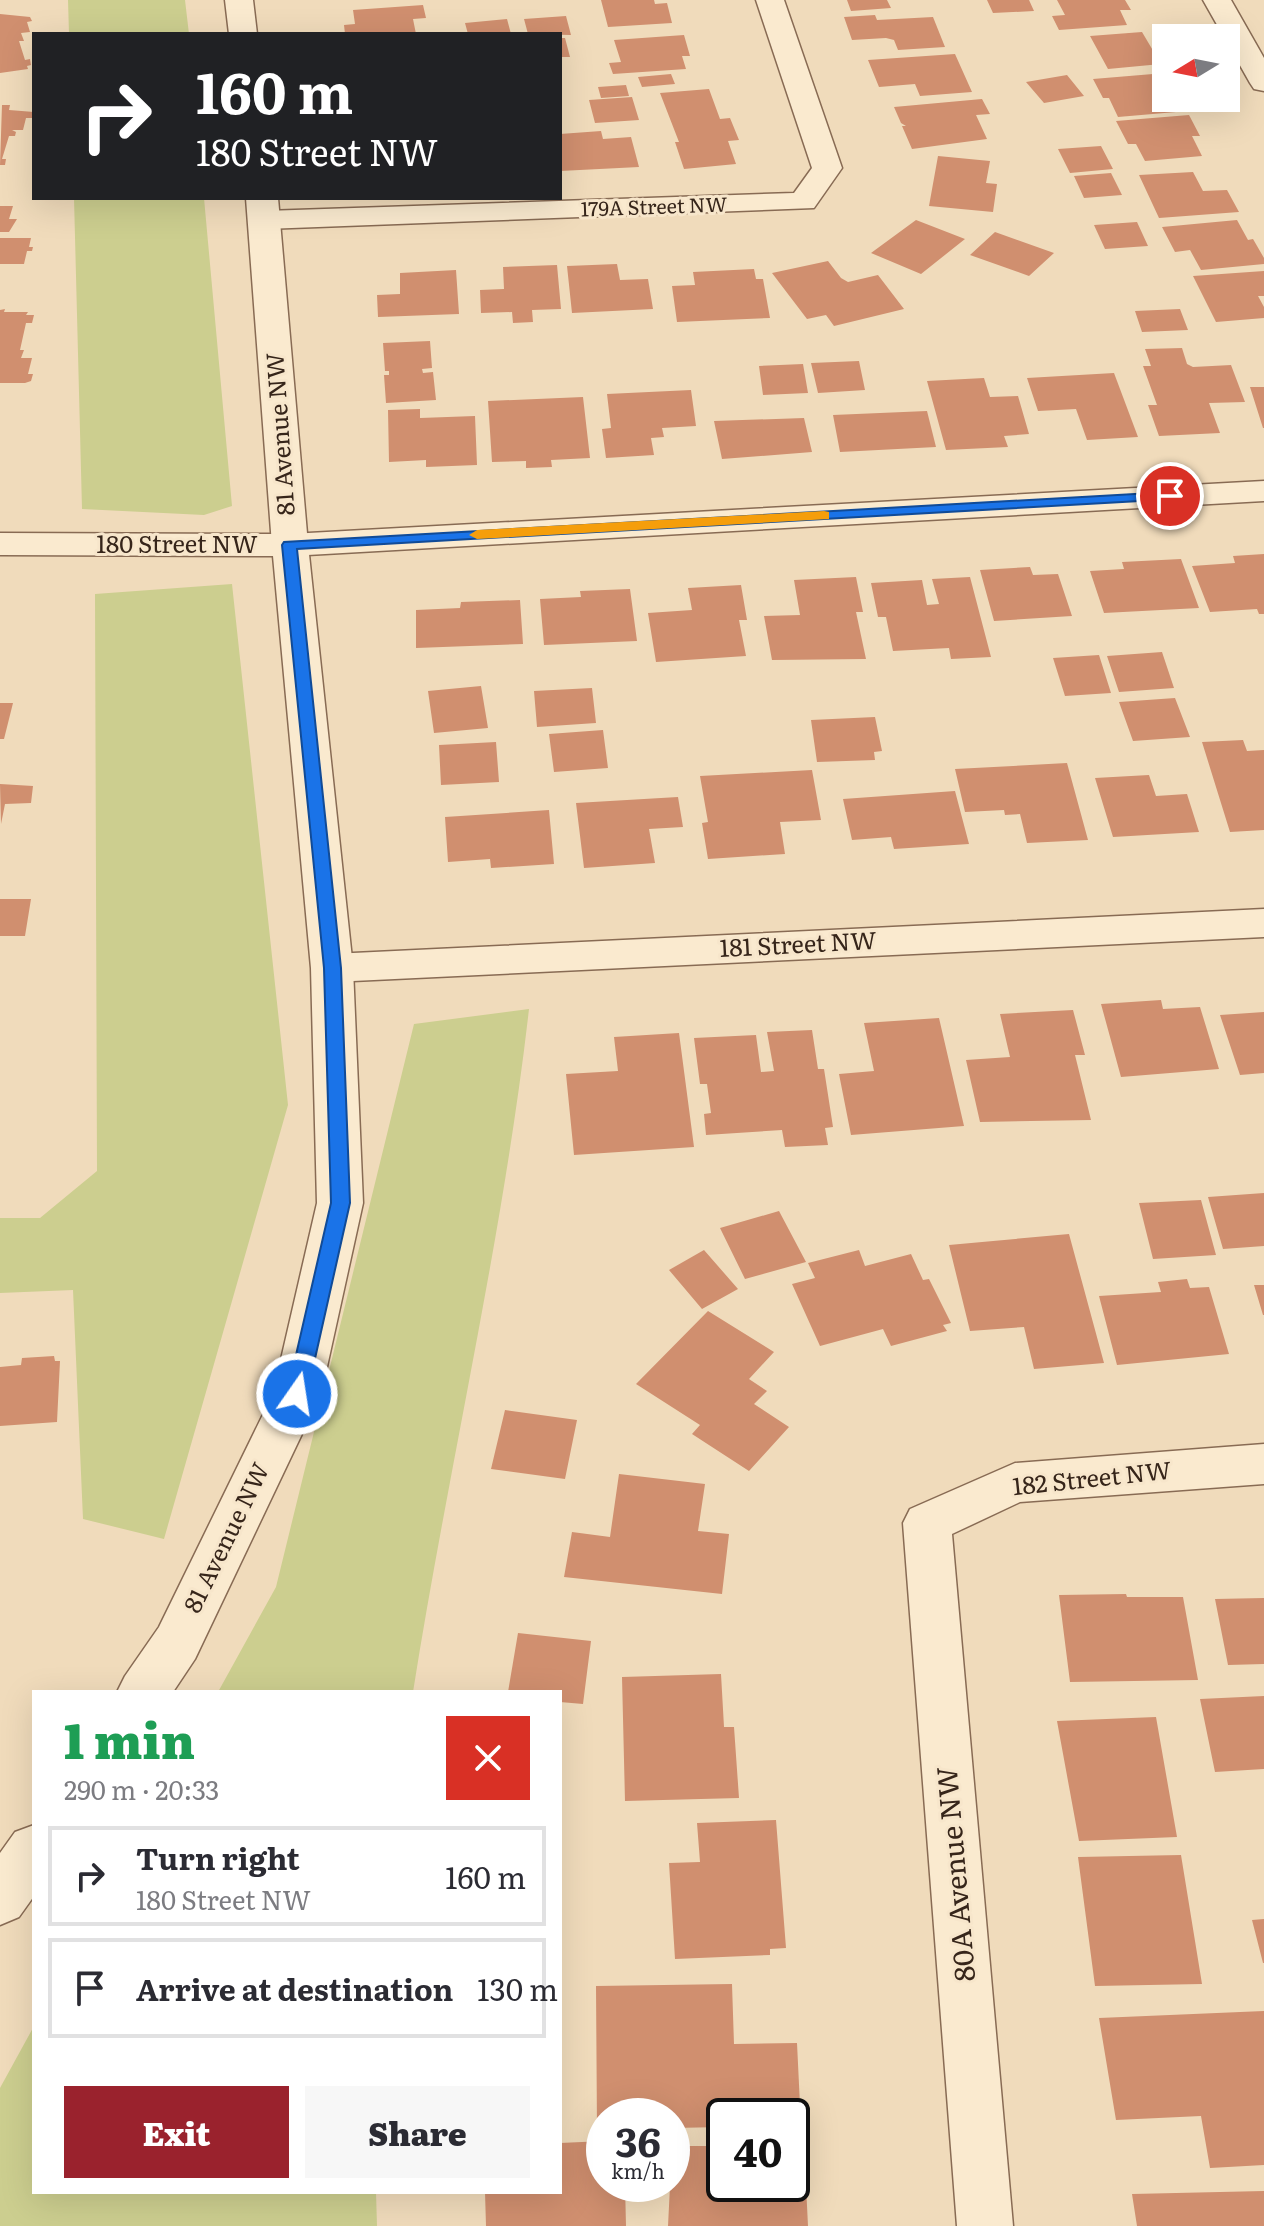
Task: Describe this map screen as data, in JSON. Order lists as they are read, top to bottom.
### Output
{
  "streets": {
    "street": [
      "179A Street NW",
      "81 Avenue NW",
      "180 Street NW",
      "181 Street NW",
      "182 Street NW",
      "80A Avenue NW"
    ]
  },
  "crossings": [
    ["179A Street NW", "81 Avenue NW"],
    ["81 Avenue NW", "180 Street NW"],
    ["81 Avenue NW", "181 Street NW"],
    ["182 Street NW", "80A Avenue NW"]
  ],
  "north": "left",
  "page": {
    "turn": ["160 m", "180 Street NW"],
    "heading": ["1 min", "290 m · 20:33"],
    "list": [
      {
        "name": "Turn right",
        "note": "180 Street NW",
        "value": "160 m"
      },
      {
        "name": "Arrive at destination",
        "value": "130 m"
      }
    ],
    "buttons": ["Exit", "Share"],
    "speed": "36 km/h",
    "limit": "40"
  }
}
